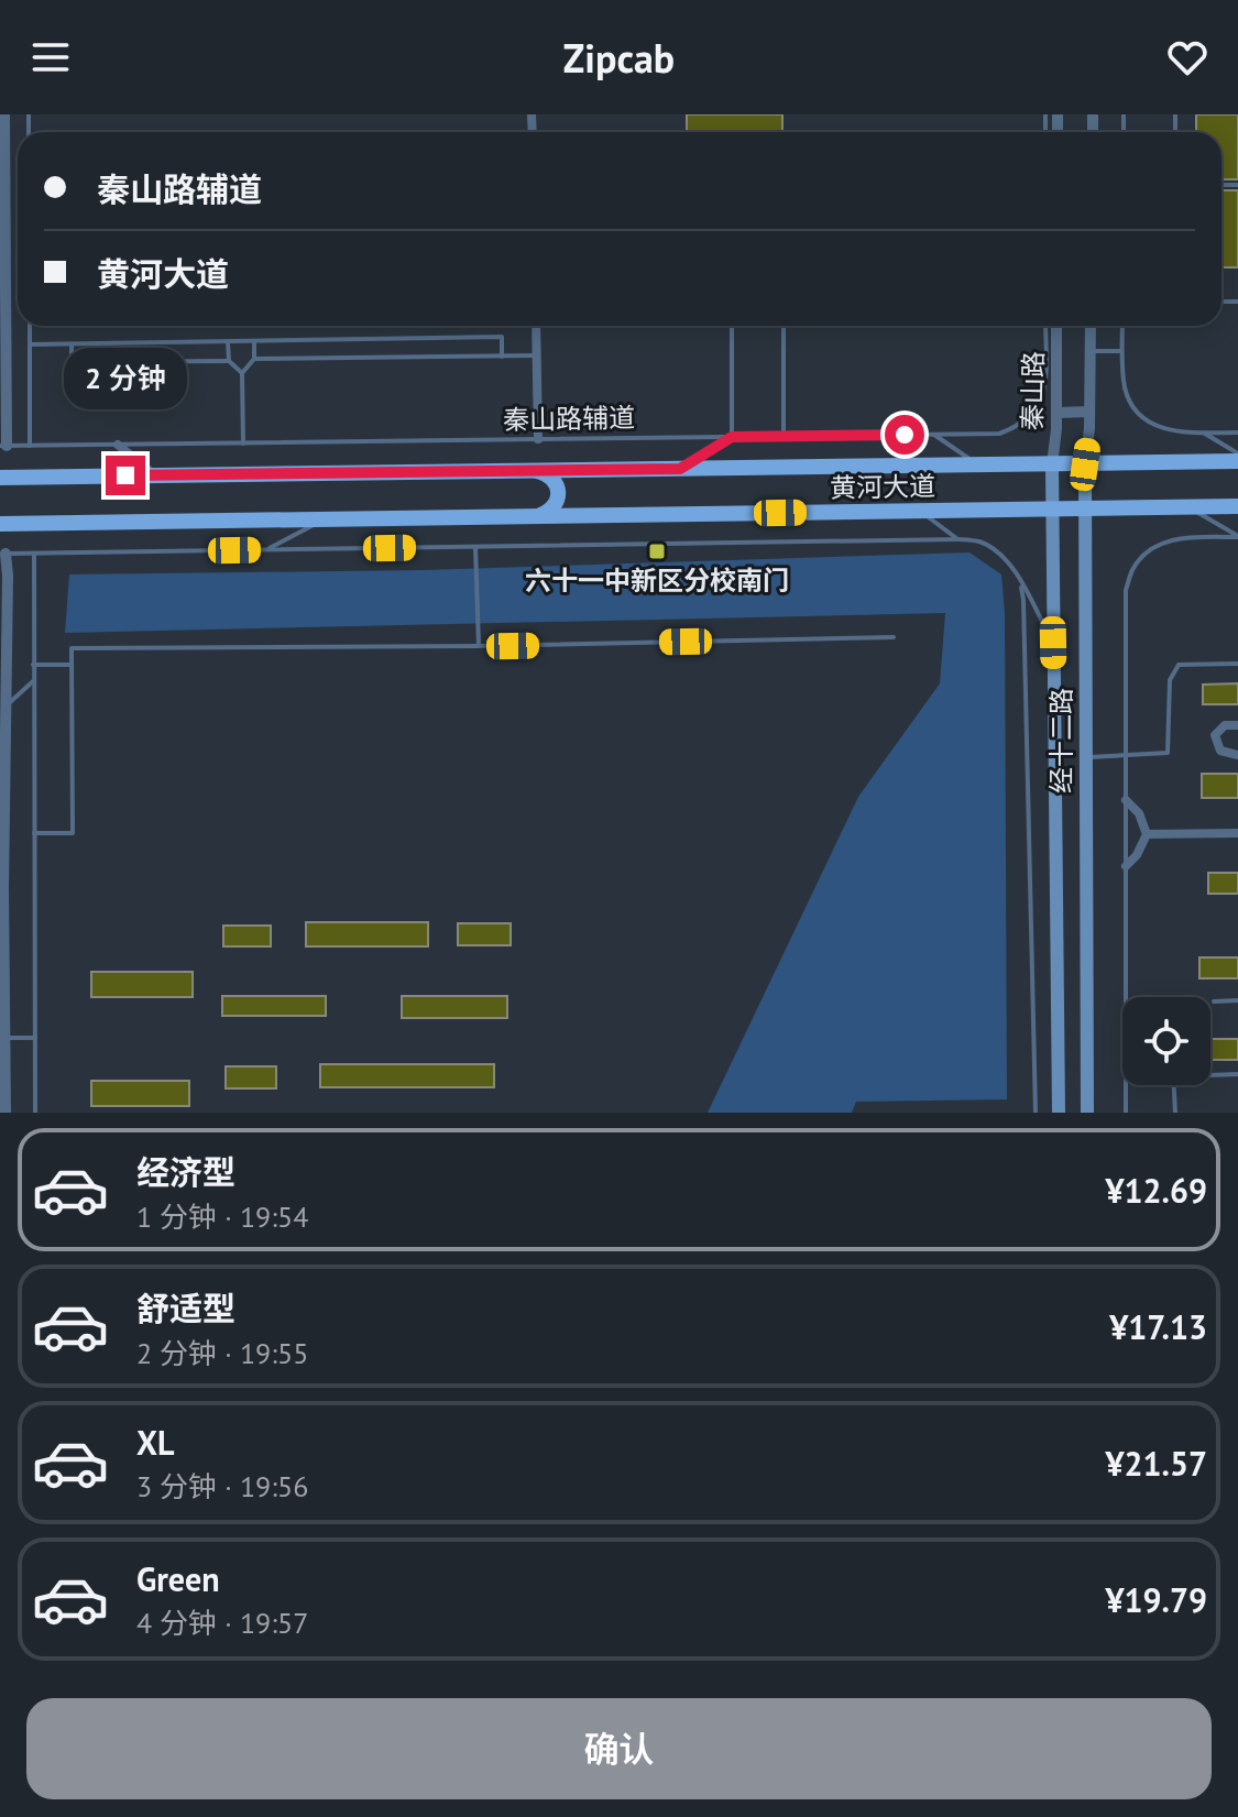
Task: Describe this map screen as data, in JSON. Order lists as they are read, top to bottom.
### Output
{
  "streets": {
    "main road": ["黄河大道", "经十二路"],
    "street": ["秦山路"],
    "lane": ["秦山路辅道"]
  },
  "crossings": [
    ["秦山路", "黄河大道"],
    ["黄河大道", "经十二路"]
  ],
  "places": {
    "transit": ["六十一中新区分校南门"]
  },
  "page": {
    "header": "Zipcab",
    "banner": ["秦山路辅道", "黄河大道"],
    "bubble": "2 分钟",
    "list": [
      {
        "name": "经济型",
        "note": "1 分钟 · 19:54",
        "value": "¥12.69"
      },
      {
        "name": "舒适型",
        "note": "2 分钟 · 19:55",
        "value": "¥17.13"
      },
      {
        "name": "XL",
        "note": "3 分钟 · 19:56",
        "value": "¥21.57"
      },
      {
        "name": "Green",
        "note": "4 分钟 · 19:57",
        "value": "¥19.79"
      }
    ],
    "buttons": "确认"
  }
}
